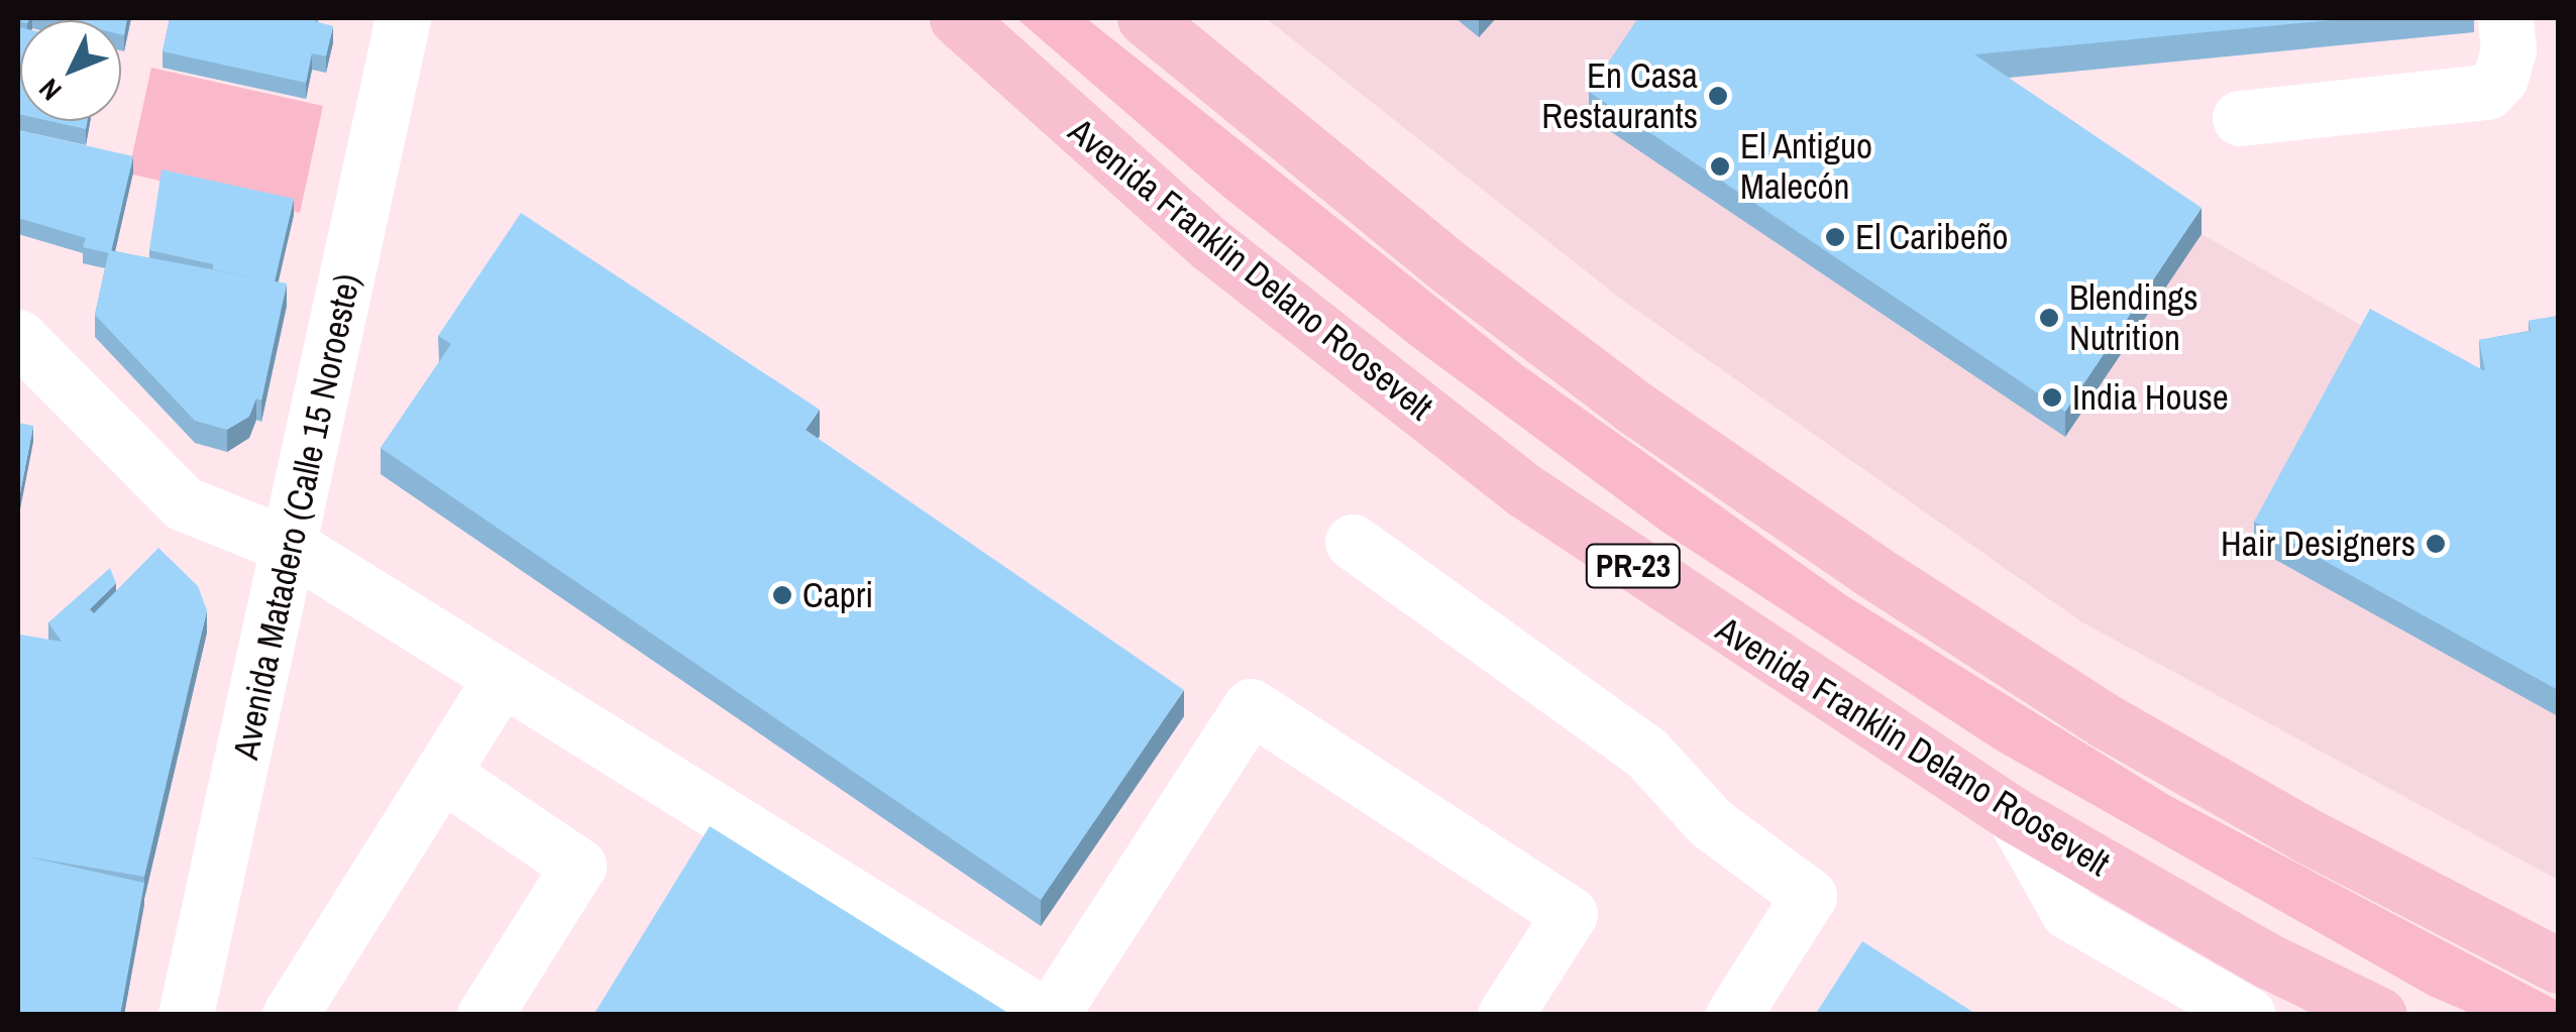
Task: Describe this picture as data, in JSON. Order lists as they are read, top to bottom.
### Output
{
  "streets": {
    "main road": ["Avenida Franklin Delano Roosevelt", "PR-23"],
    "street": ["Avenida Matadero (Calle 15 Noroeste)"]
  },
  "places": [
    "En Casa Restaurants",
    "El Antiguo Malecón",
    "El Caribeño",
    "Blendings Nutrition",
    "India House",
    "Hair Designers",
    "Capri"
  ],
  "north": "bottom left"
}
